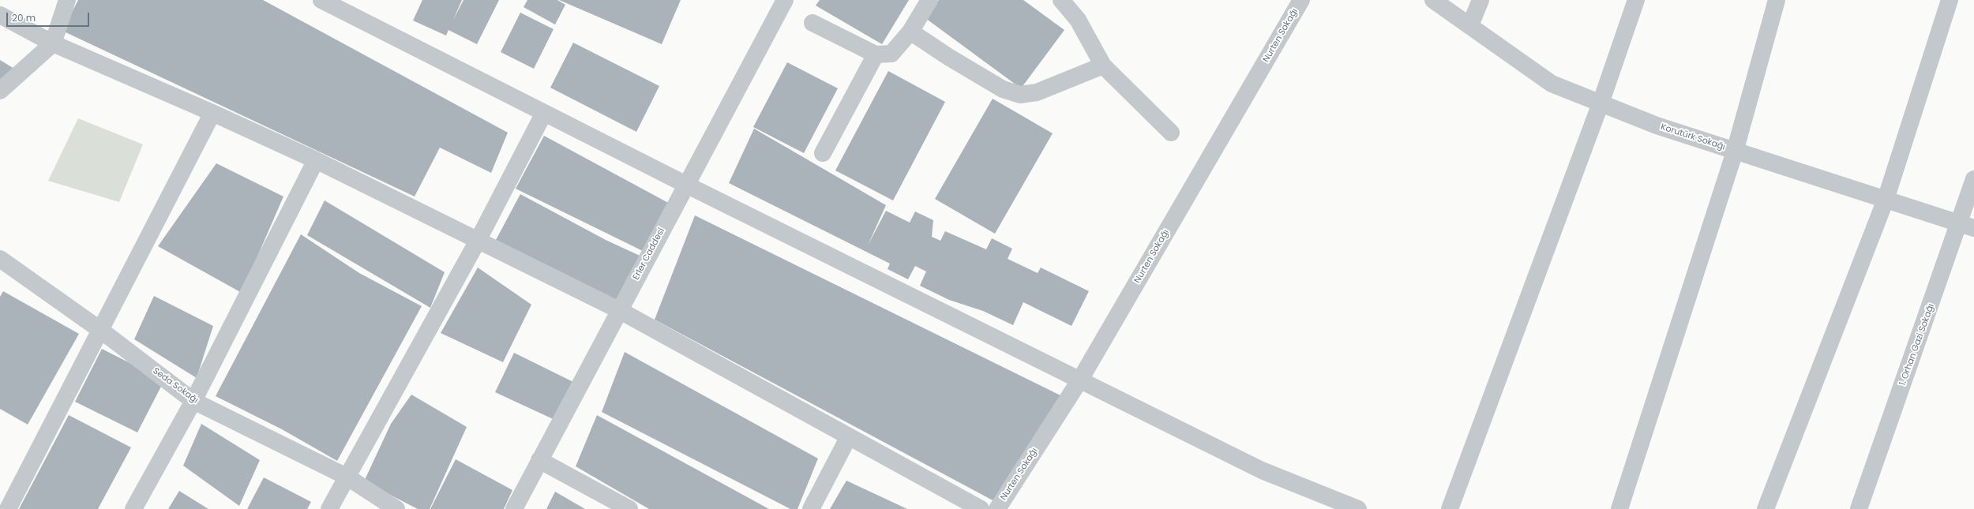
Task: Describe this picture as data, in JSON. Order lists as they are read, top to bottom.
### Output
{
  "streets": {
    "street": [
      "Nurten Sokağı",
      "Korutürk Sokağı",
      "Erler Caddesi",
      "1. Orhan Gazi Sokağı",
      "Seda Sokağı"
    ]
  },
  "crossings": [
    ["Korutürk Sokağı", "1. Orhan Gazi Sokağı"]
  ],
  "scale_bar": "20 m"
}
